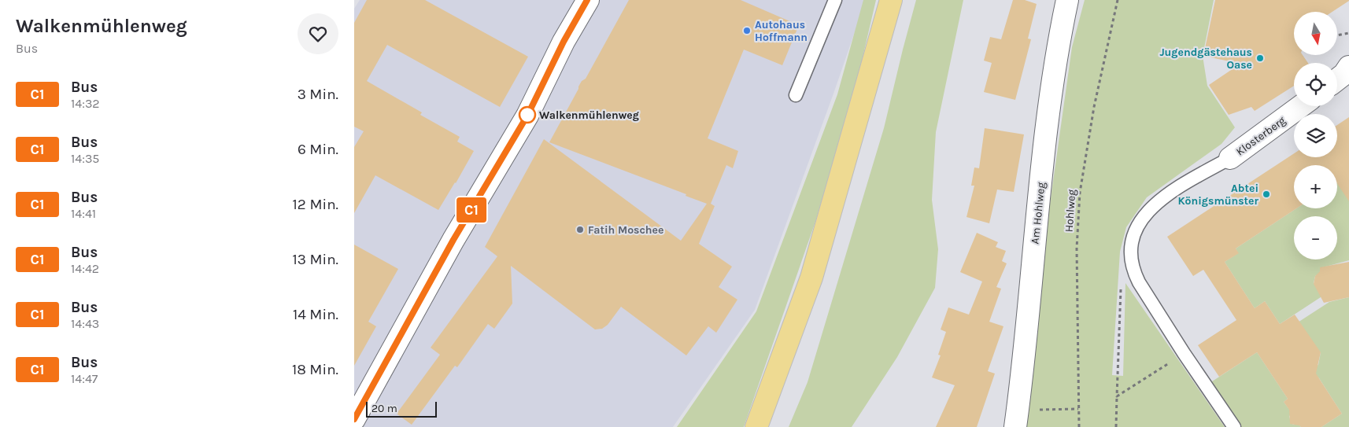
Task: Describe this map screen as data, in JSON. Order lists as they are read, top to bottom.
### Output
{
  "streets": {
    "street": ["Klosterberg", "Am Hohlweg"],
    "path": ["Hohlweg"]
  },
  "places": [
    "Autohaus Hoffmann",
    "Jugendgästehaus Oase",
    "Walkenmühlenweg",
    "Abtei Königsmünster",
    "Fatih Moschee"
  ],
  "lines": ["bus line C1"],
  "scale_bar": "20 m",
  "north": "bottom",
  "page": {
    "heading": ["Walkenmühlenweg", "Bus"],
    "on_map": "C1",
    "map_buttons": ["+", "−"],
    "list": [
      {
        "mark": "C1",
        "name": "Bus",
        "note": "14:32",
        "value": "3 Min."
      },
      {
        "mark": "C1",
        "name": "Bus",
        "note": "14:35",
        "value": "6 Min."
      },
      {
        "mark": "C1",
        "name": "Bus",
        "note": "14:41",
        "value": "12 Min."
      },
      {
        "mark": "C1",
        "name": "Bus",
        "note": "14:42",
        "value": "13 Min."
      },
      {
        "mark": "C1",
        "name": "Bus",
        "note": "14:43",
        "value": "14 Min."
      },
      {
        "mark": "C1",
        "name": "Bus",
        "note": "14:47",
        "value": "18 Min."
      }
    ],
    "scale": "20 m"
  }
}
